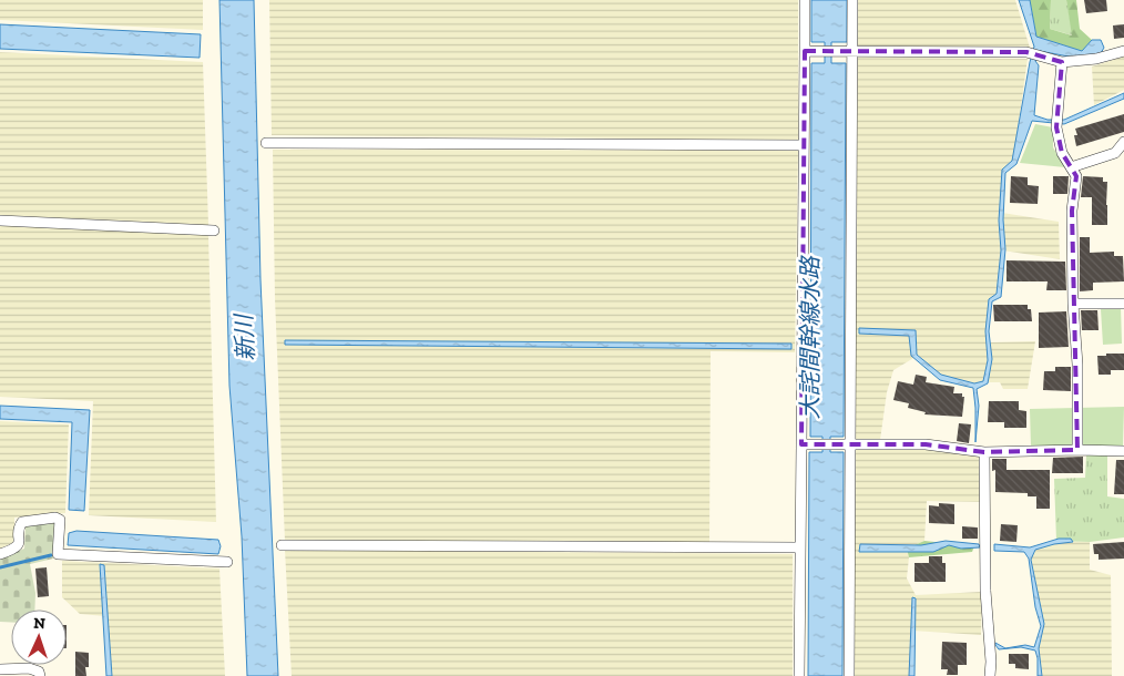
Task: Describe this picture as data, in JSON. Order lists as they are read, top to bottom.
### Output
{
  "water": ["新川", "大詫間幹線水路"],
  "north": "top"
}
